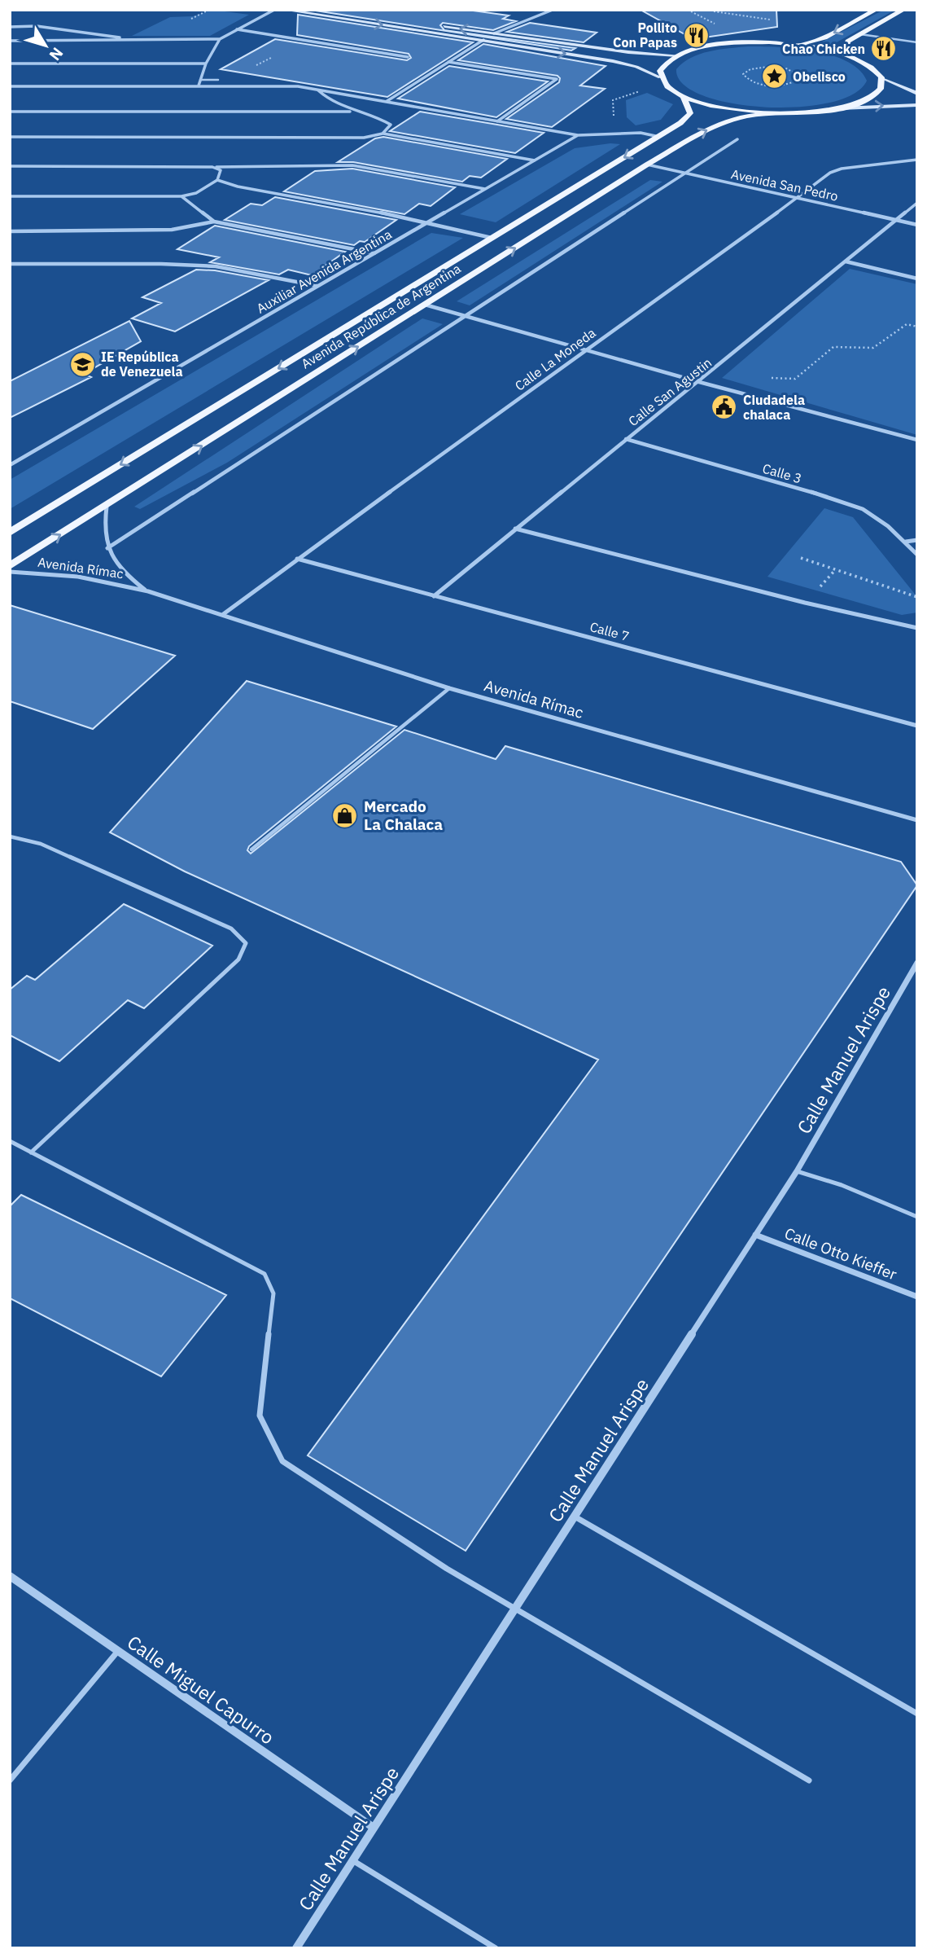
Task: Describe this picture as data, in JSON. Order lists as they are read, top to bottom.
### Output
{
  "streets": {
    "main road": ["Avenida República de Argentina"],
    "street": [
      "Avenida San Pedro",
      "Auxiliar Avenida Argentina",
      "Calle La Moneda",
      "Calle San Agustin",
      "Calle 3",
      "Avenida Rímac",
      "Calle 7",
      "Calle Manuel Arispe",
      "Calle Otto Kieffer",
      "Calle Miguel Capurro"
    ]
  },
  "crossings": [
    ["Avenida San Pedro", "Avenida República de Argentina"],
    ["Avenida San Pedro", "Calle La Moneda"],
    ["Avenida San Pedro", "Calle San Agustin"],
    ["Auxiliar Avenida Argentina", "Avenida República de Argentina"],
    ["Avenida República de Argentina", "Avenida Rímac"],
    ["Calle La Moneda", "Avenida Rímac"],
    ["Calle La Moneda", "Calle 7"],
    ["Calle San Agustin", "Calle 3"],
    ["Calle San Agustin", "Calle 7"],
    ["Calle Manuel Arispe", "Calle Otto Kieffer"],
    ["Calle Manuel Arispe", "Calle Miguel Capurro"]
  ],
  "places": {
    "restaurant": ["Pollito Con Papas", "Chao Chicken"],
    "place": ["Obelisco"],
    "school or university": ["IE República de Venezuela"],
    "public building": ["Ciudadela chalaca"],
    "shop": ["Mercado La Chalaca"]
  },
  "north": "bottom right"
}
